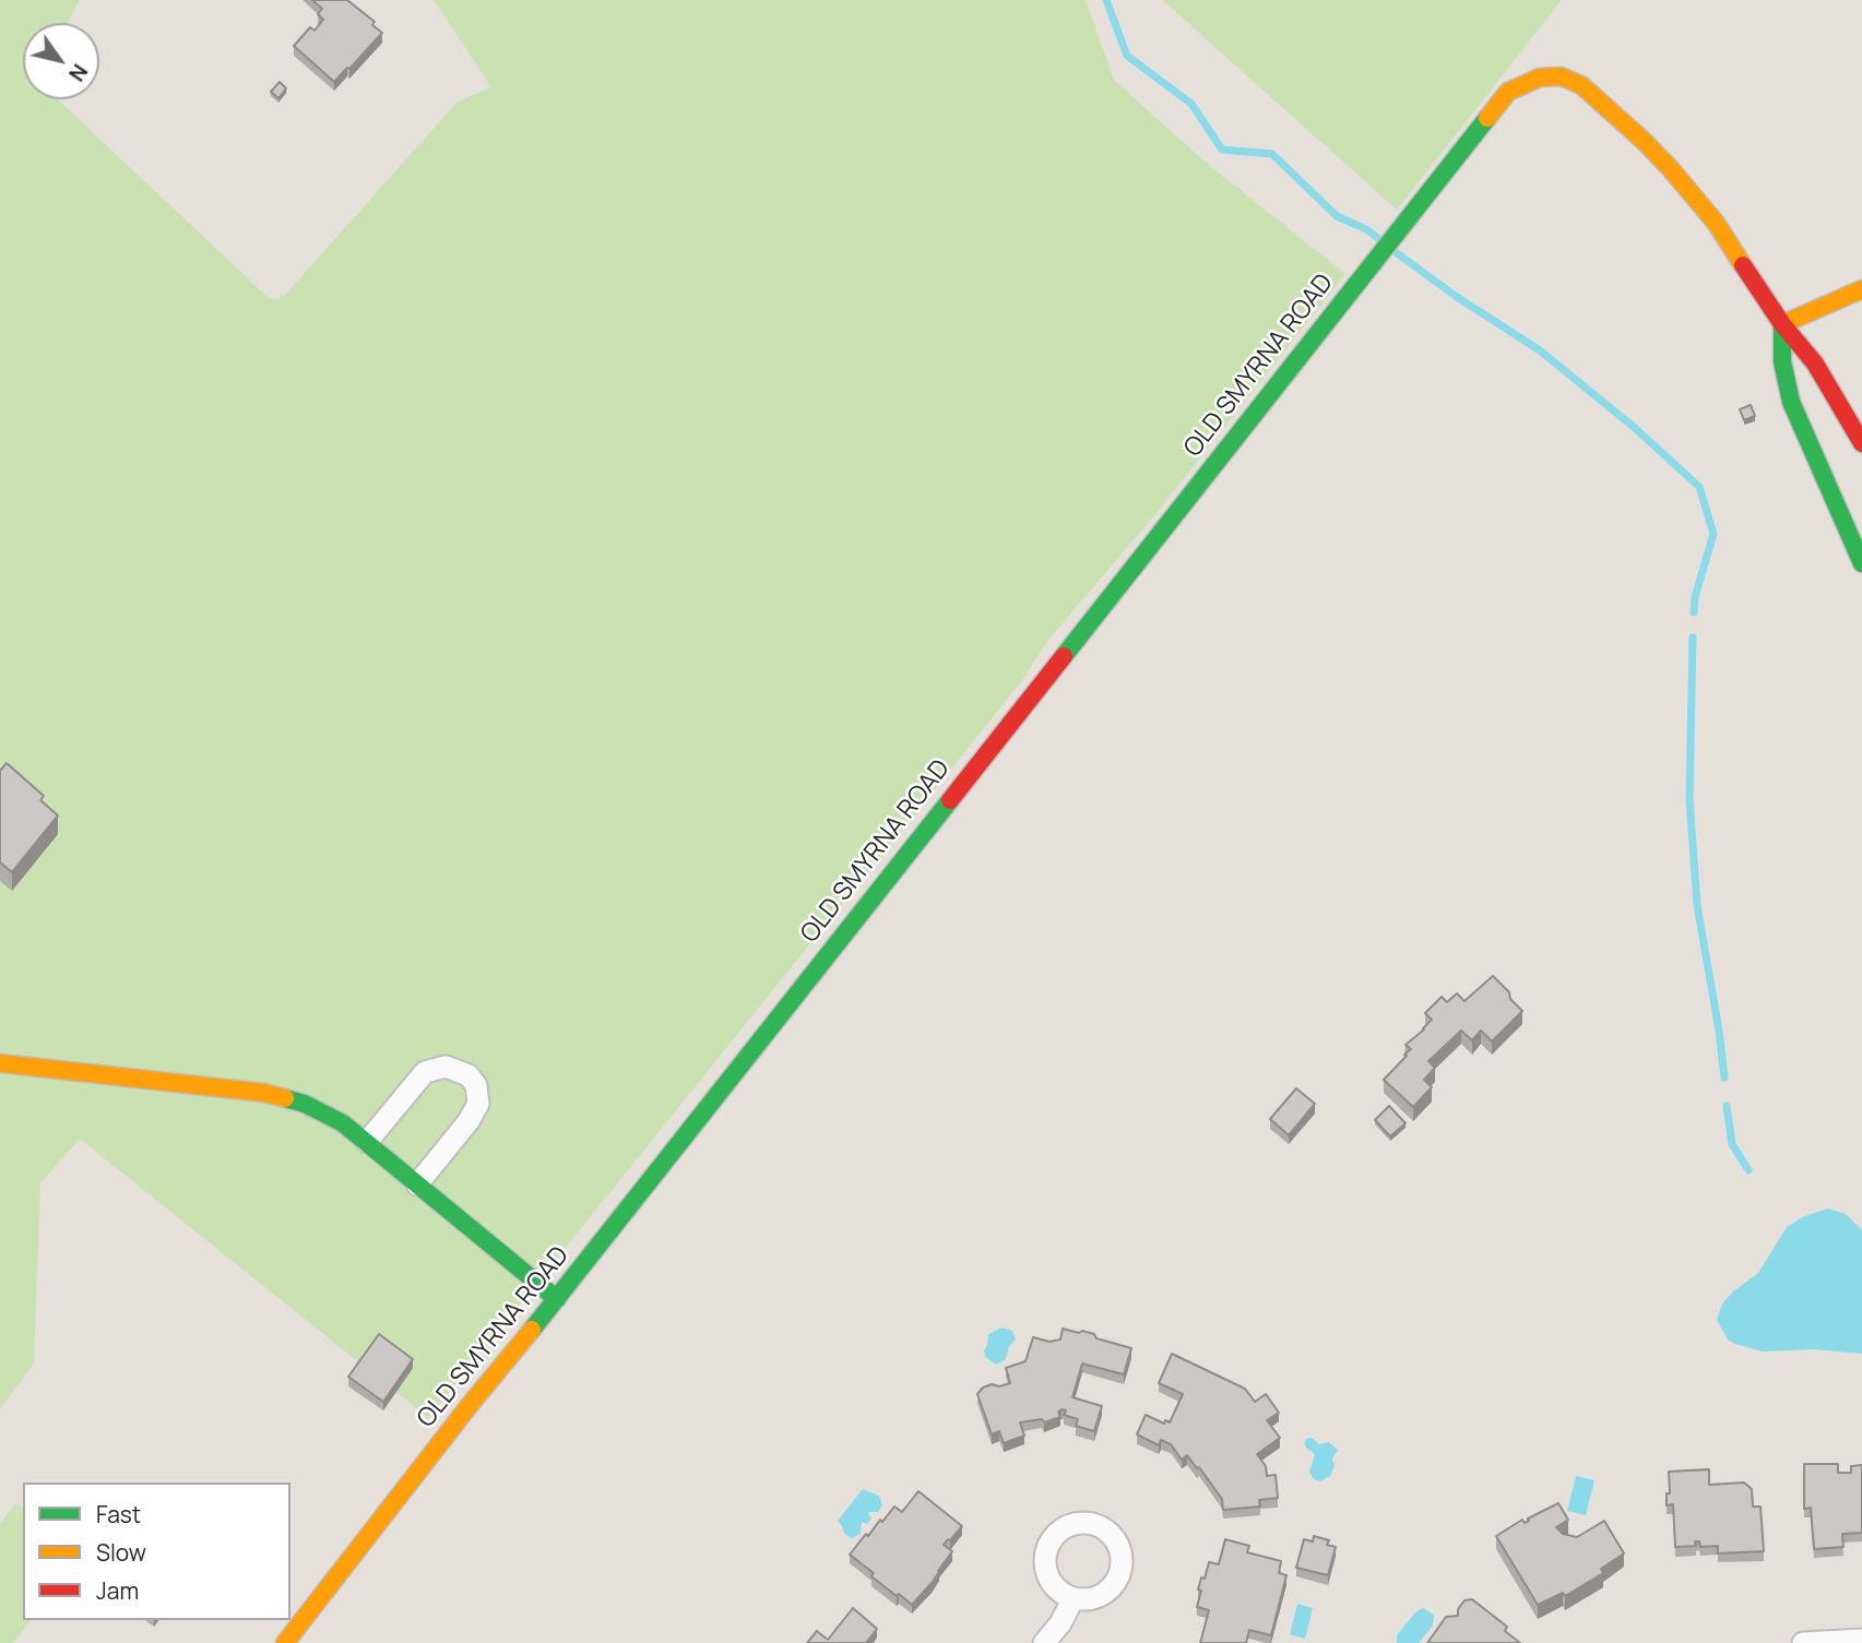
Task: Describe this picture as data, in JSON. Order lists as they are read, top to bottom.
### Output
{
  "streets": {
    "street": ["OLD SMYRNA ROAD"]
  },
  "legend": ["Fast", "Slow", "Jam"],
  "north": "bottom right"
}
